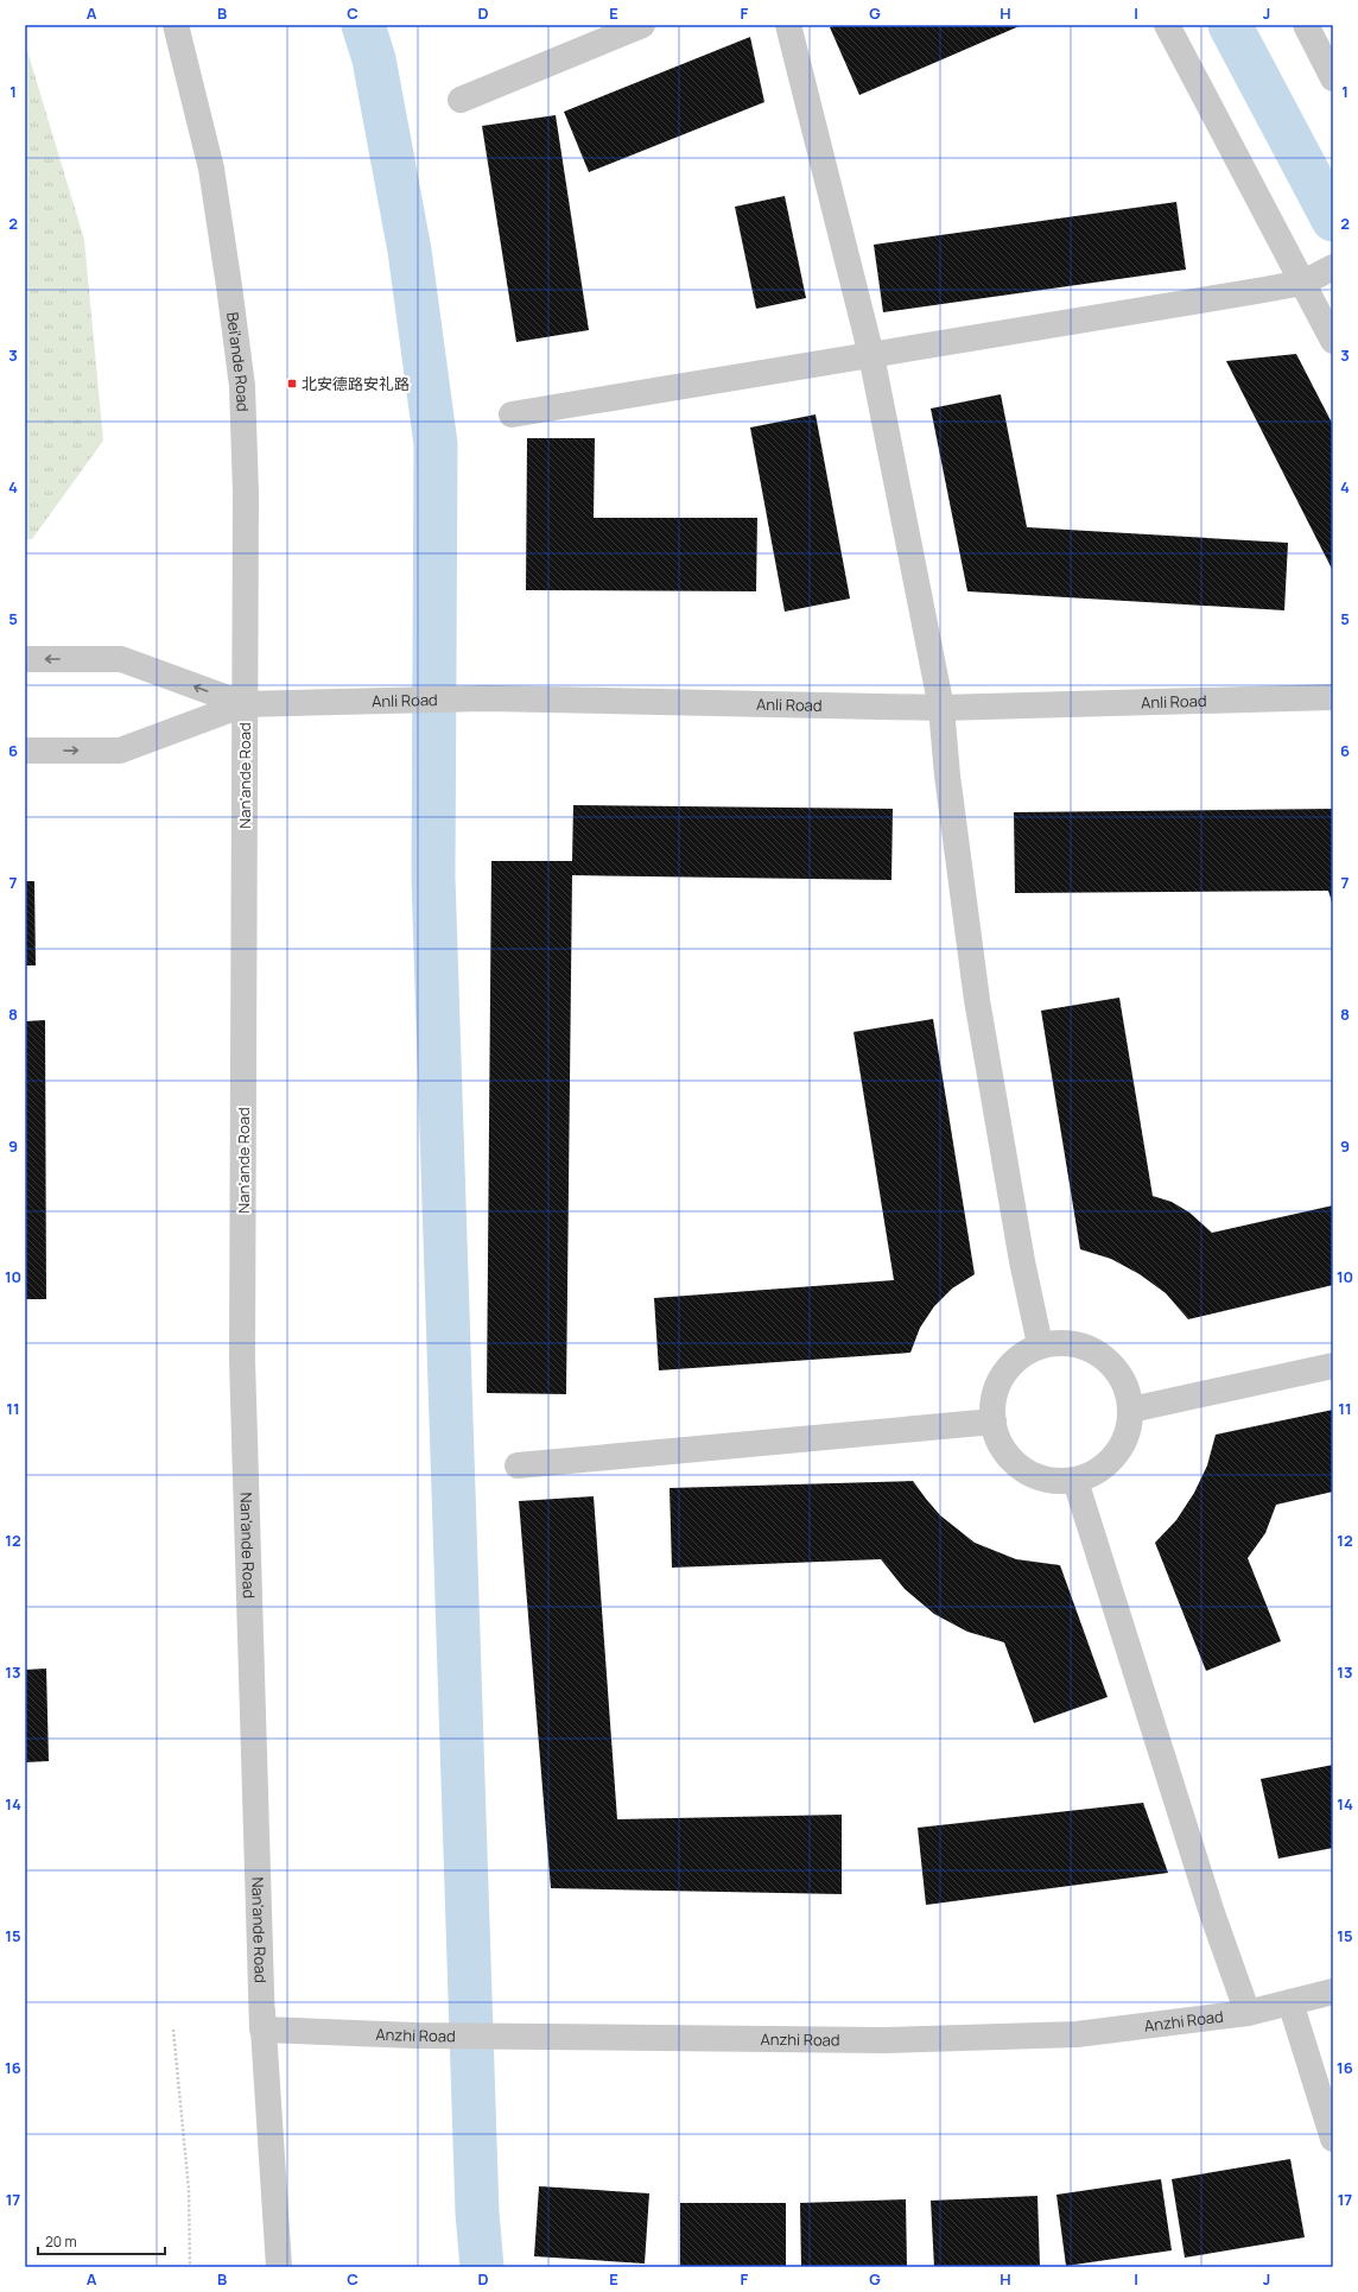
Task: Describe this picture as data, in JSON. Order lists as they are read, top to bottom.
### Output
{
  "streets": {
    "street": [
      "Bei'ande Road",
      "Anli Road",
      "Nan'ande Road",
      "Anzhi Road"
    ]
  },
  "crossings": [
    ["Bei'ande Road", "Anli Road"],
    ["Bei'ande Road", "Nan'ande Road"],
    ["Anli Road", "Nan'ande Road"],
    ["Nan'ande Road", "Anzhi Road"]
  ],
  "places": {
    "transit": ["北安德路安礼路"]
  },
  "scale_bar": "20 m",
  "grid": {
    "columns": [
      "A",
      "B",
      "C",
      "D",
      "E",
      "F",
      "G",
      "H",
      "I",
      "J"
    ],
    "rows": [
      "1",
      "2",
      "3",
      "4",
      "5",
      "6",
      "7",
      "8",
      "9",
      "10",
      "11",
      "12",
      "13",
      "14",
      "15",
      "16",
      "17"
    ]
  }
}
